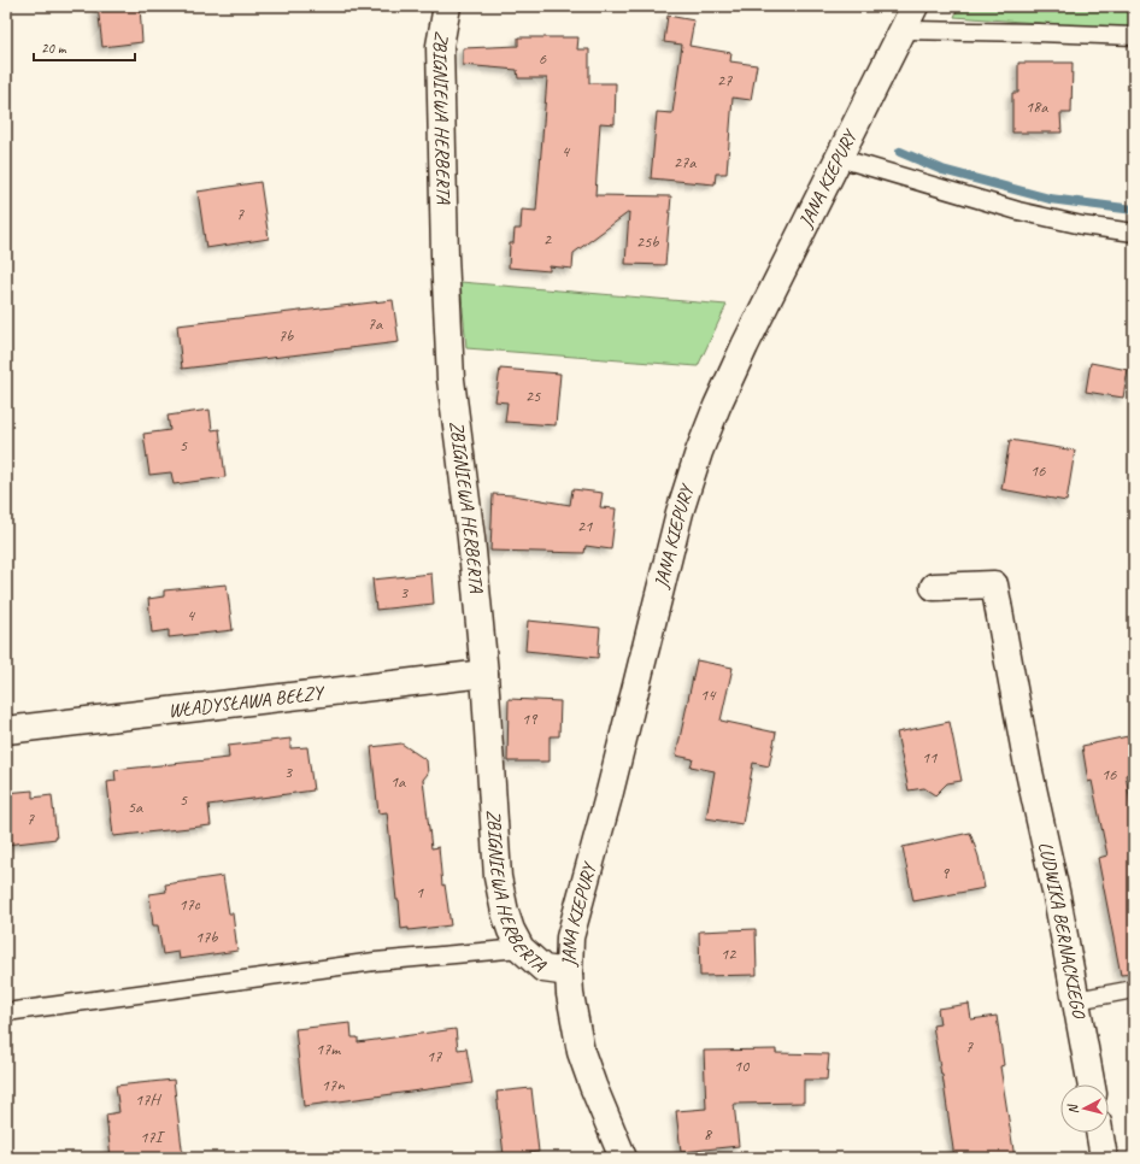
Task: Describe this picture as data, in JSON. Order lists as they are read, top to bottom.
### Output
{
  "streets": {
    "street": [
      "ZBIGNIEWA HERBERTA",
      "JANA KIEPURY",
      "WŁADYSŁAWA BEŁZY",
      "LUDWIKA BERNACKIEGO"
    ]
  },
  "crossings": [
    ["ZBIGNIEWA HERBERTA", "JANA KIEPURY"],
    ["ZBIGNIEWA HERBERTA", "WŁADYSŁAWA BEŁZY"]
  ],
  "house_numbers": [
    "6",
    "27",
    "18a",
    "4",
    "27a",
    "7",
    "2",
    "25b",
    "7a",
    "7b",
    "25",
    "5",
    "16",
    "21",
    "3",
    "4",
    "14",
    "19",
    "11",
    "3",
    "16",
    "1a",
    "5",
    "5a",
    "7",
    "9",
    "1",
    "17c",
    "17b",
    "12",
    "7",
    "17m",
    "17",
    "10",
    "17n",
    "17H",
    "8",
    "17I"
  ],
  "scale_bar": "20 m",
  "north": "left"
}
